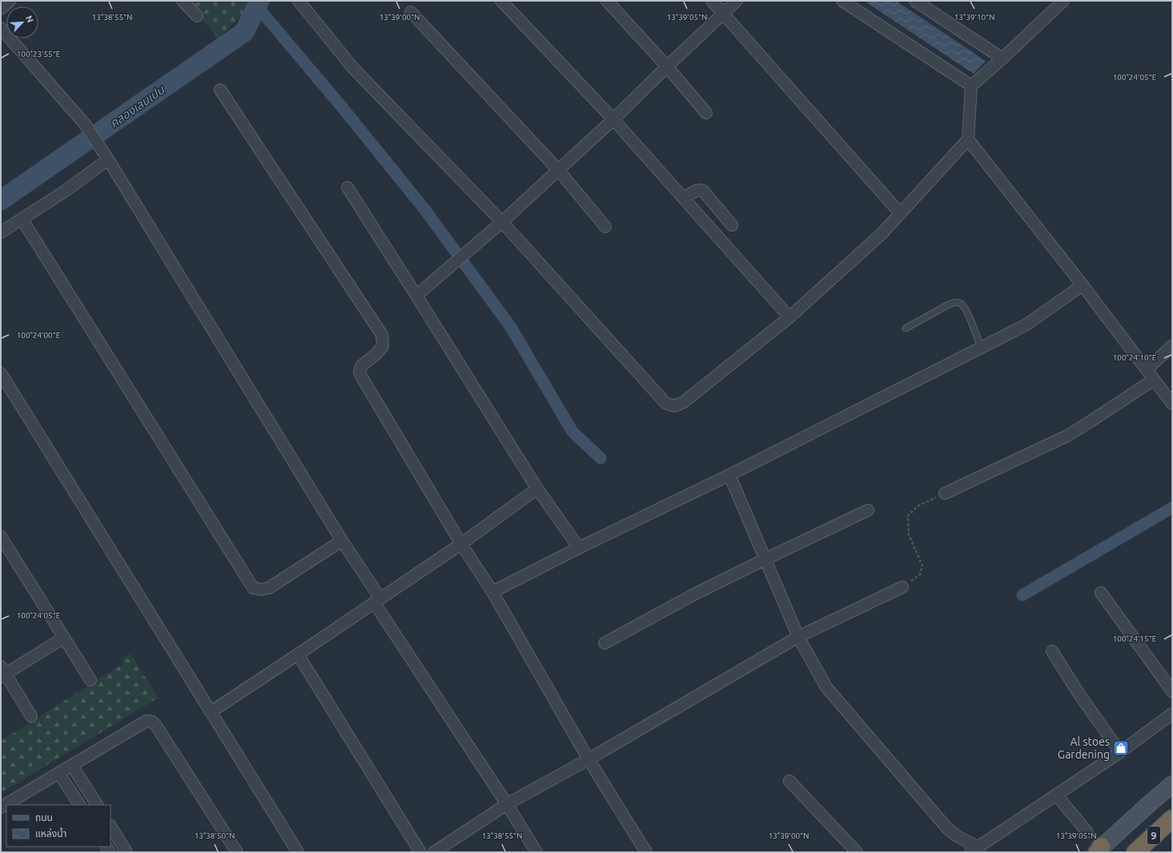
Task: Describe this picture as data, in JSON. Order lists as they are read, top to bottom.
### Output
{
  "streets": {
    "highway": ["9"]
  },
  "water": ["คลองเลนเปน"],
  "places": {
    "shop": ["Al stoes Gardening"]
  },
  "legend": ["ถนน", "แหล่งน้ำ"],
  "north": "top right",
  "coordinates": [
    "13°38'55\"N",
    "13°39'00\"N",
    "13°39'05\"N",
    "13°39'10\"N",
    "100°23'55\"E",
    "100°24'05\"E",
    "100°24'00\"E",
    "100°24'10\"E",
    "100°24'15\"E",
    "13°38'50\"N"
  ]
}
